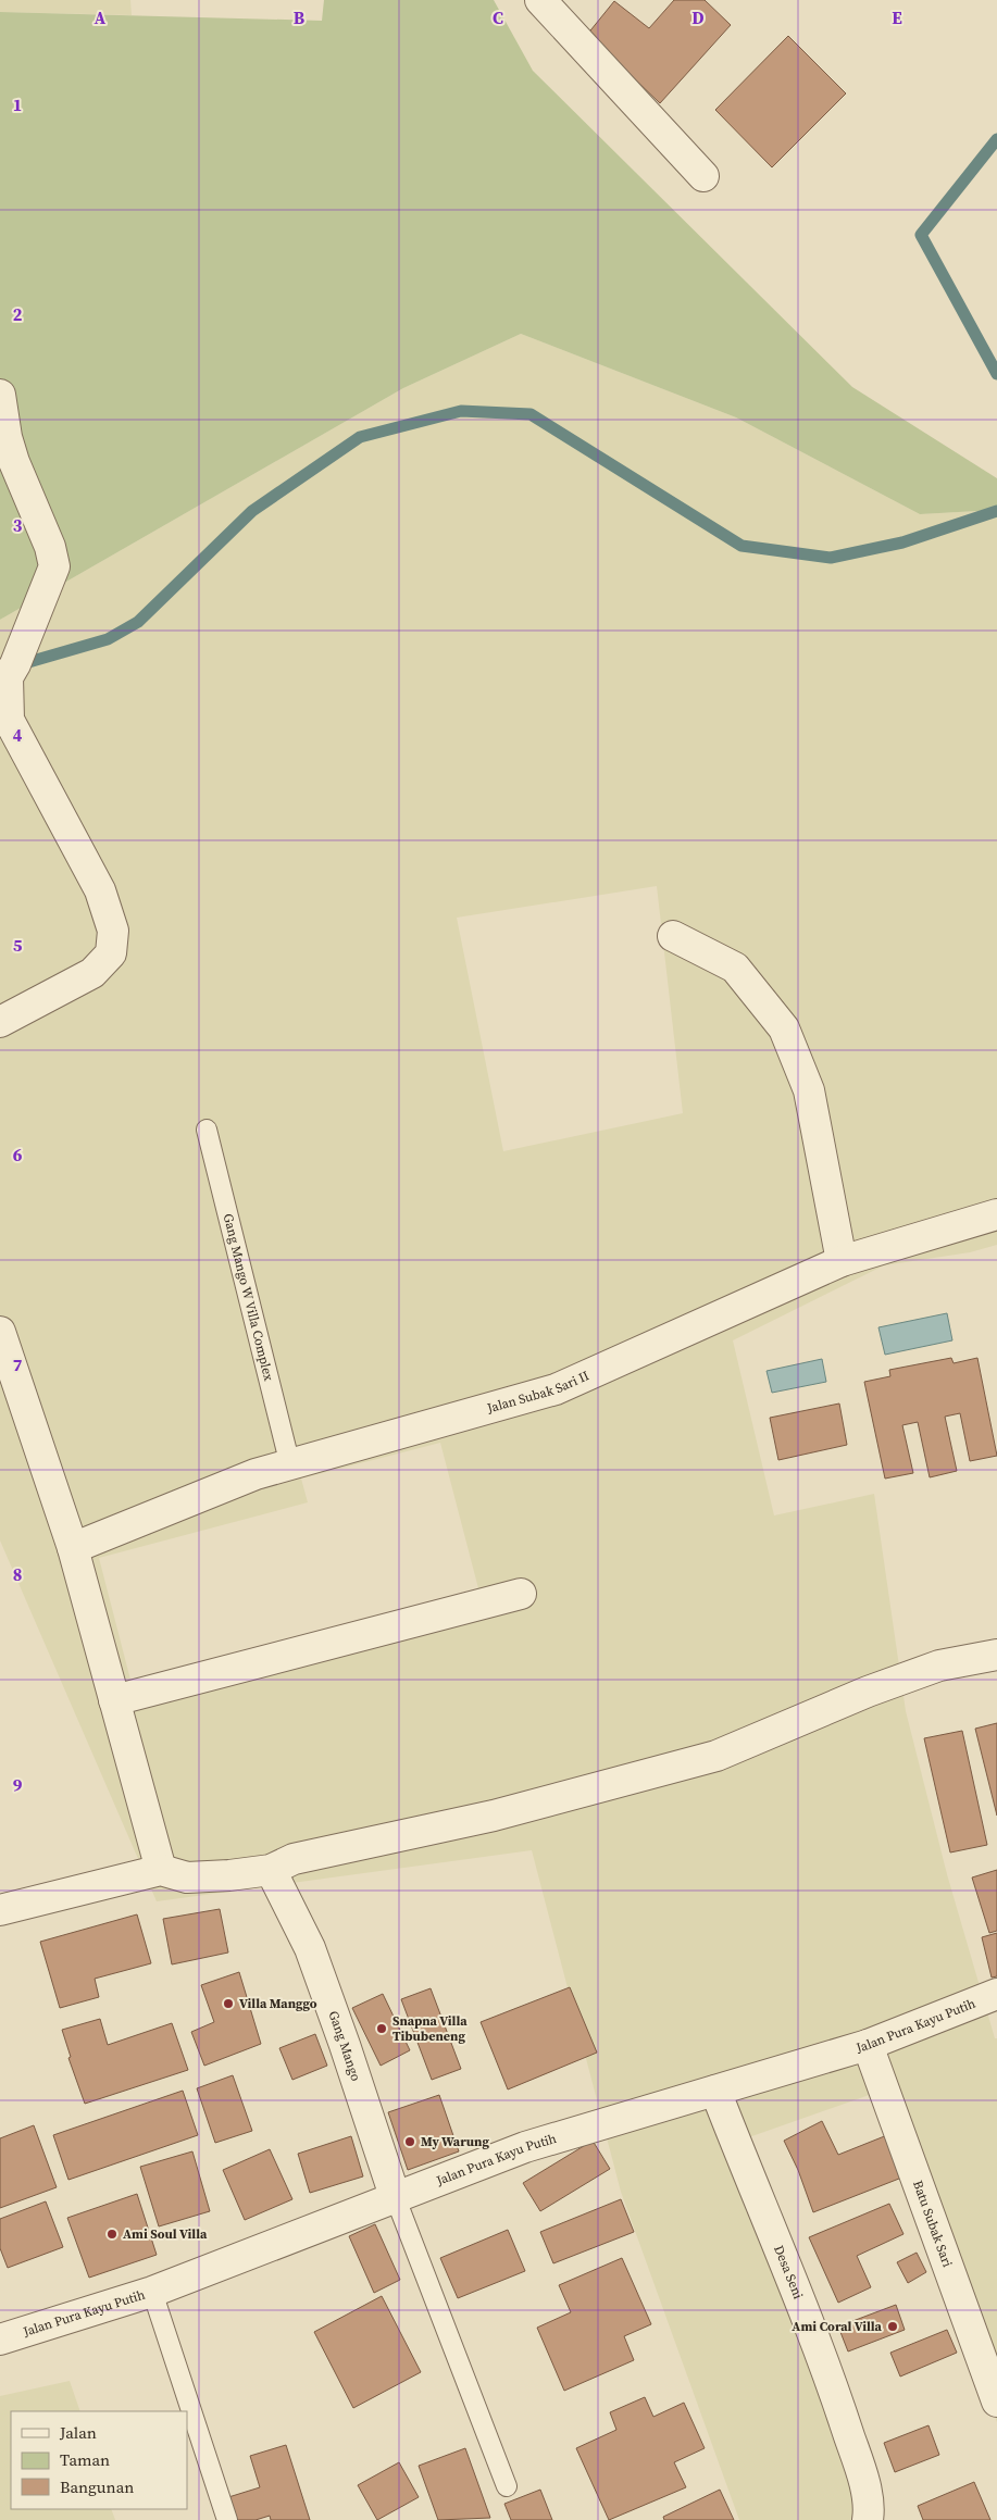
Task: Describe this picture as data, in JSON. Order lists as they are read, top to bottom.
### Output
{
  "streets": {
    "street": [
      "Jalan Subak Sari II",
      "Jalan Pura Kayu Putih",
      "Gang Mango",
      "Batu Subak Sari",
      "Desa Seni"
    ],
    "lane": ["Gang Mango W Villa Complex"]
  },
  "crossings": [
    ["Gang Mango W Villa Complex", "Jalan Subak Sari II"],
    ["Jalan Pura Kayu Putih", "Gang Mango"],
    ["Jalan Pura Kayu Putih", "Batu Subak Sari"],
    ["Jalan Pura Kayu Putih", "Desa Seni"]
  ],
  "places": [
    "Villa Manggo",
    "Snapna Villa Tibubeneng",
    "My Warung",
    "Ami Soul Villa",
    "Ami Coral Villa"
  ],
  "legend": ["Jalan", "Taman", "Bangunan"],
  "grid": {
    "columns": [
      "A",
      "B",
      "C",
      "D",
      "E"
    ],
    "rows": [
      "1",
      "2",
      "3",
      "4",
      "5",
      "6",
      "7",
      "8",
      "9"
    ]
  }
}
